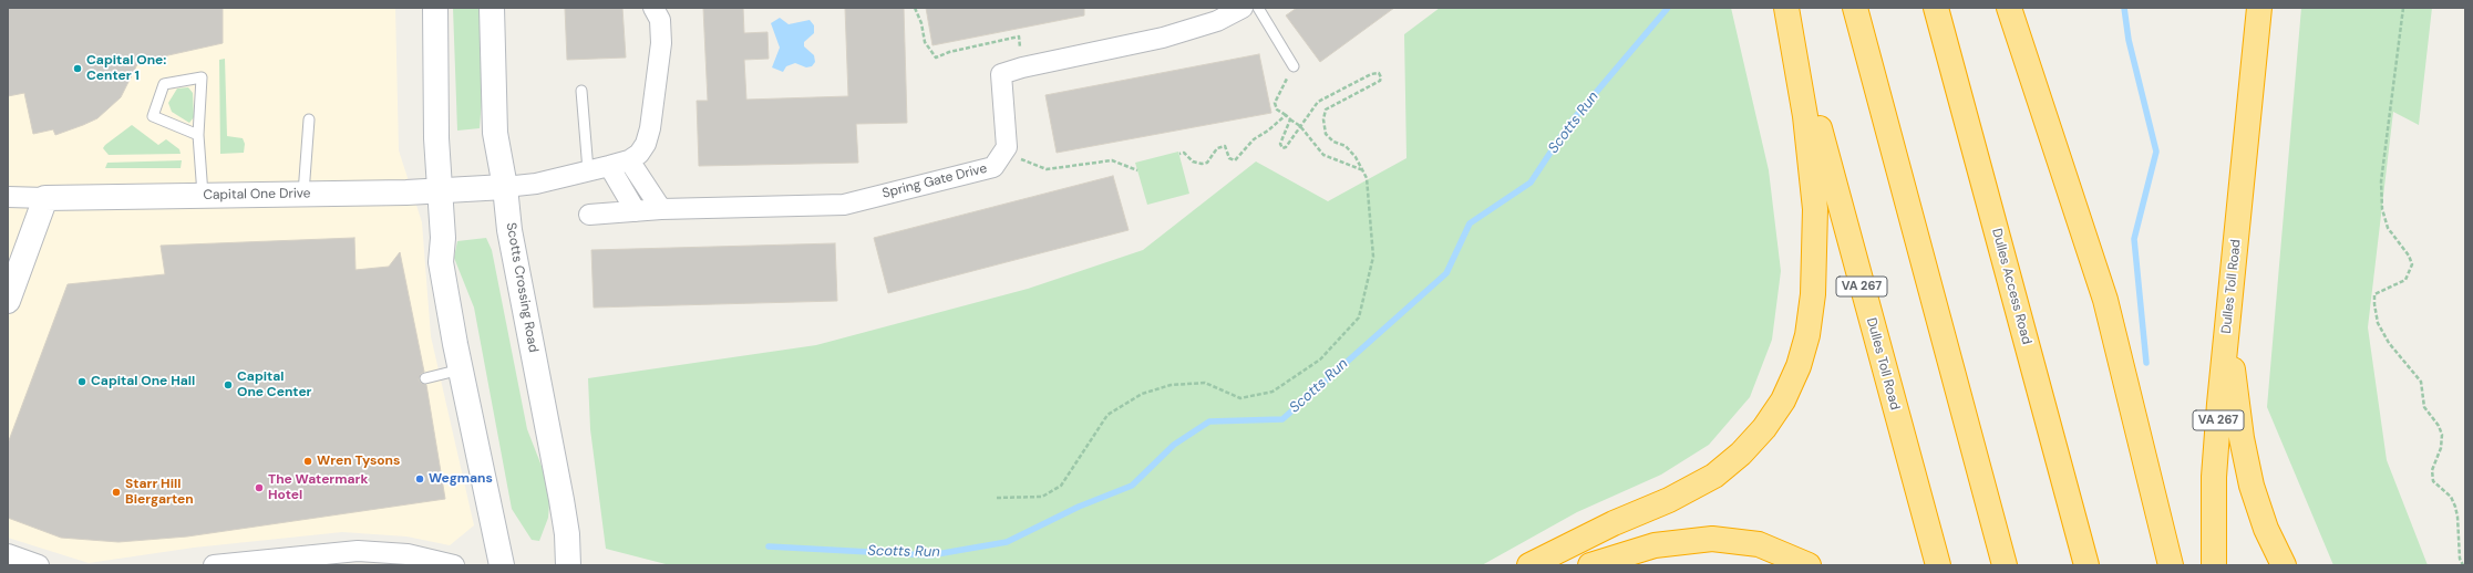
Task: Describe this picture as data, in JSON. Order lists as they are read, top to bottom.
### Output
{
  "streets": {
    "highway": ["VA 267", "Dulles Access Road", "Dulles Toll Road"],
    "main road": ["Capital One Drive", "Scotts Crossing Road"],
    "street": ["Spring Gate Drive"]
  },
  "crossings": [
    ["Capital One Drive", "Scotts Crossing Road"]
  ],
  "water": ["Scotts Run"],
  "places": [
    "Capital One: Center 1",
    "Capital One Hall",
    "Capital One Center",
    "Wren Tysons",
    "Wegmans",
    "The Watermark Hotel",
    "Starr Hill Biergarten"
  ]
}
